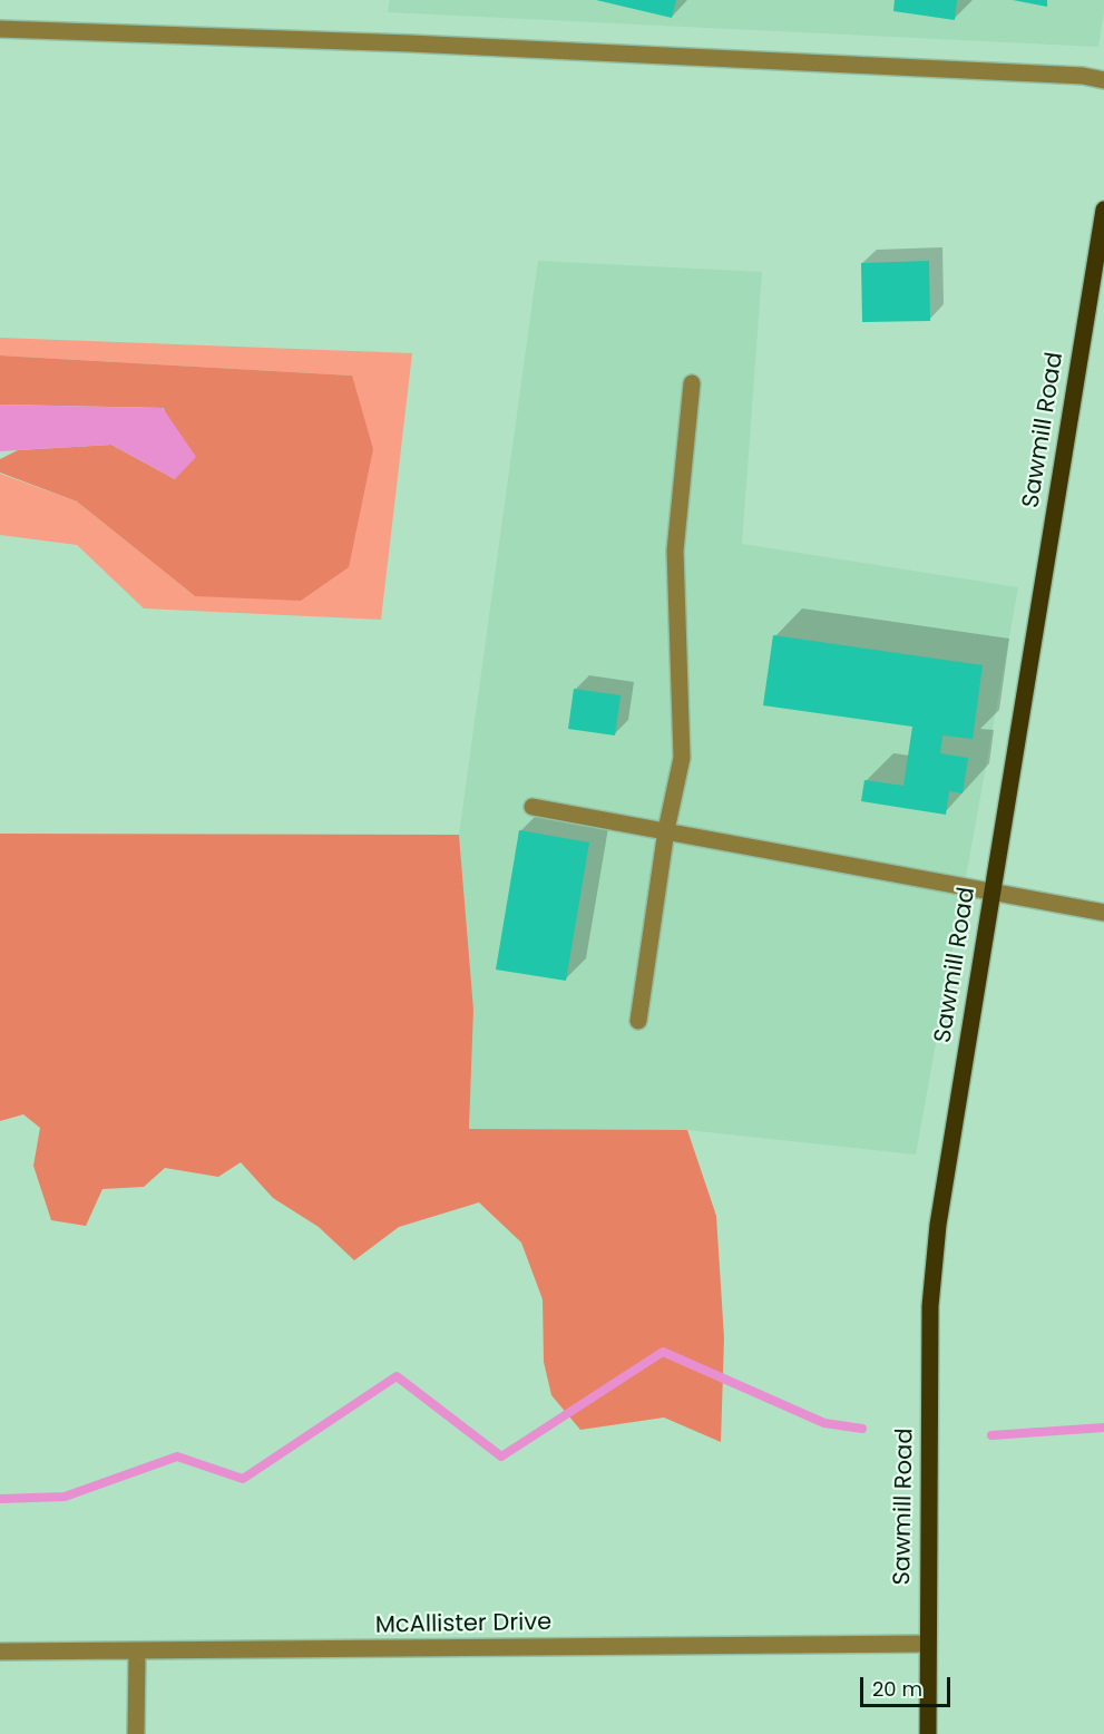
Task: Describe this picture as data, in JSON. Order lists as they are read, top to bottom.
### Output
{
  "streets": {
    "main road": ["Sawmill Road"],
    "street": ["McAllister Drive"]
  },
  "crossings": [
    ["Sawmill Road", "McAllister Drive"]
  ],
  "scale_bar": "20 m"
}
